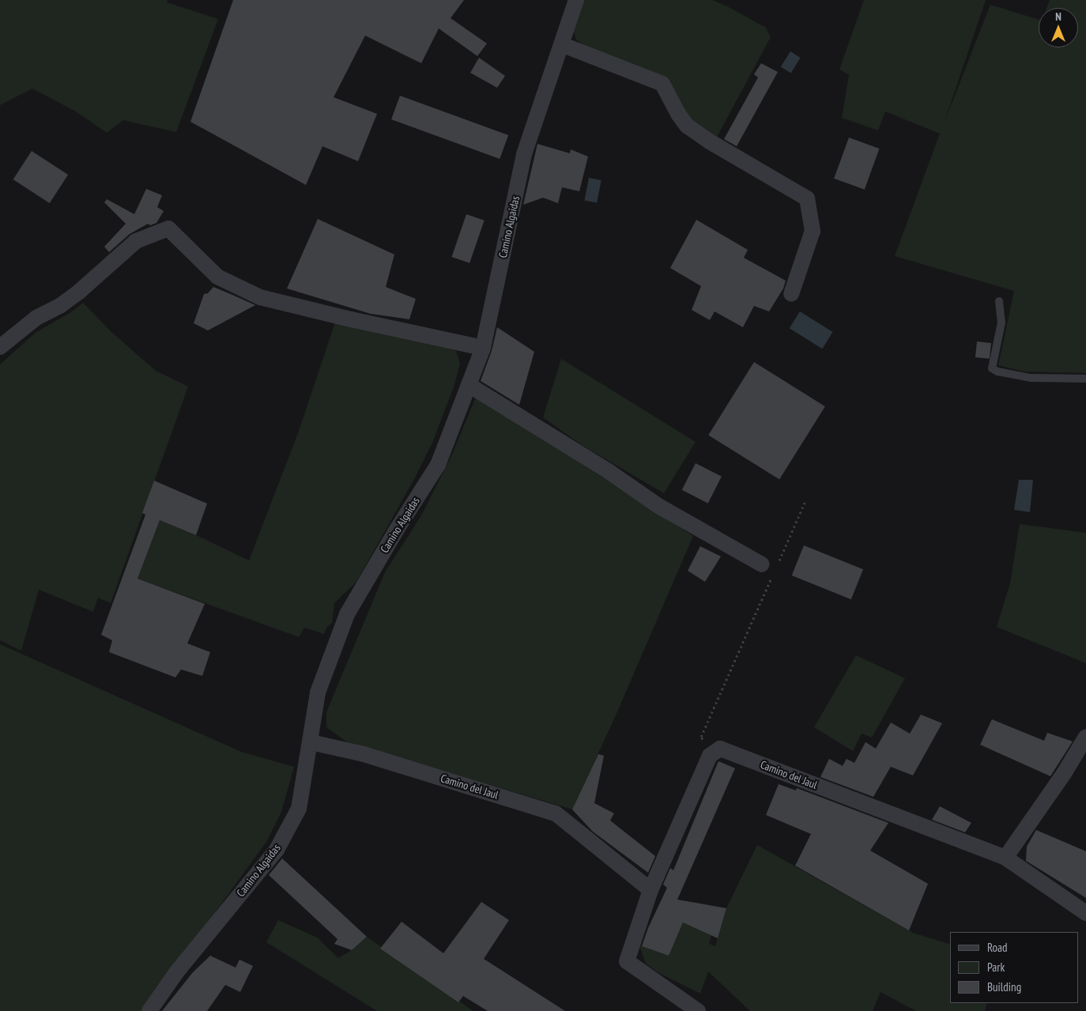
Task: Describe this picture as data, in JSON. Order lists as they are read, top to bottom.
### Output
{
  "streets": {
    "street": ["Camino Algaidas", "Camino del Jaul"]
  },
  "crossings": [
    ["Camino Algaidas", "Camino del Jaul"]
  ],
  "legend": ["Road", "Park", "Building"],
  "north": "top"
}
